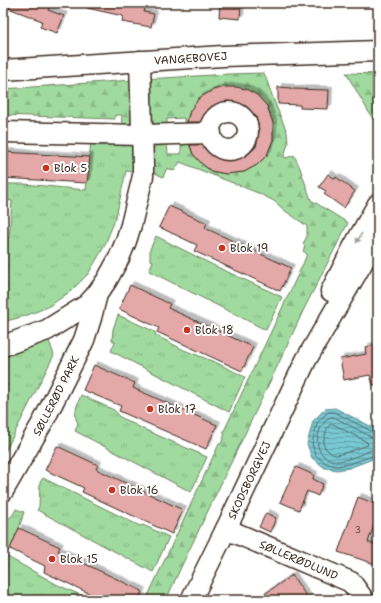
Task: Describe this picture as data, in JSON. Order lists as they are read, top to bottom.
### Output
{
  "streets": {
    "street": [
      "VANGEBOVEJ",
      "SØLLERØD PARK",
      "SKODSBORGVEJ",
      "SØLLERØDLUND"
    ]
  },
  "crossings": [
    ["VANGEBOVEJ", "SØLLERØD PARK"],
    ["SKODSBORGVEJ", "SØLLERØDLUND"]
  ],
  "places": [
    "Blok 5",
    "Blok 19",
    "Blok 18",
    "Blok 17",
    "Blok 16",
    "Blok 15"
  ],
  "house_numbers": ["3"]
}
